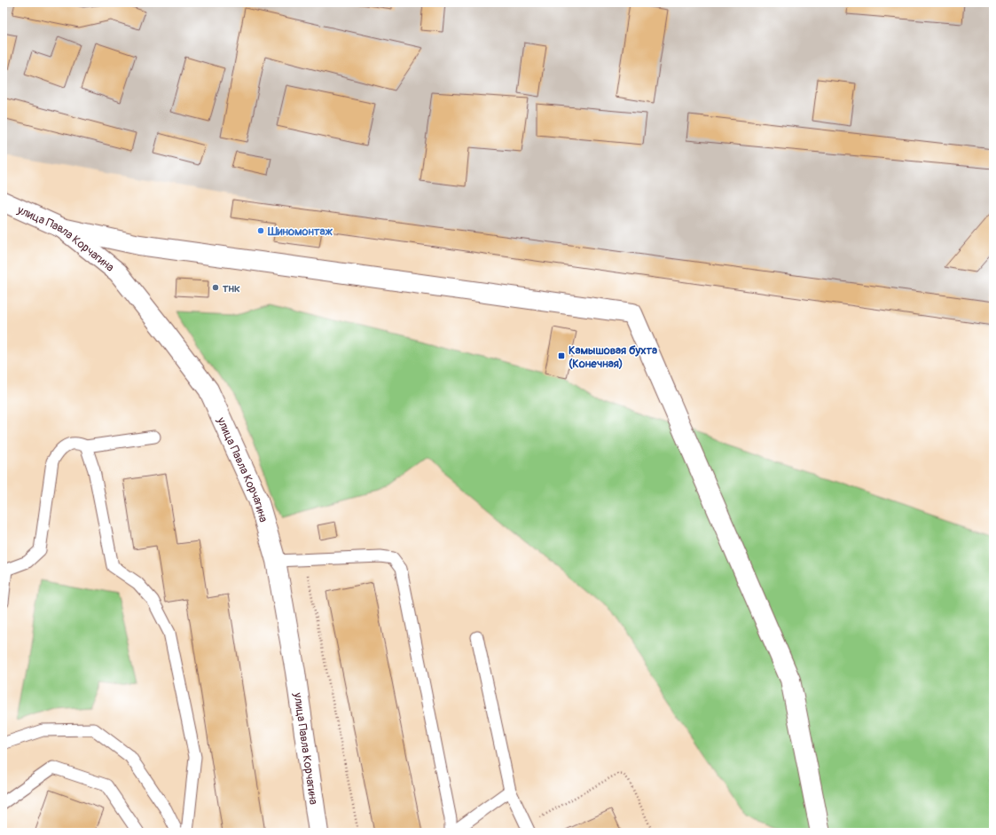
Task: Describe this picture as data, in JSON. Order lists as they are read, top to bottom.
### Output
{
  "streets": {
    "street": ["улица Павла Корчагина"]
  },
  "places": {
    "other": ["Шиномонтаж", "тнк"],
    "transit": ["Камышовая бухта (Конечная)"]
  }
}
